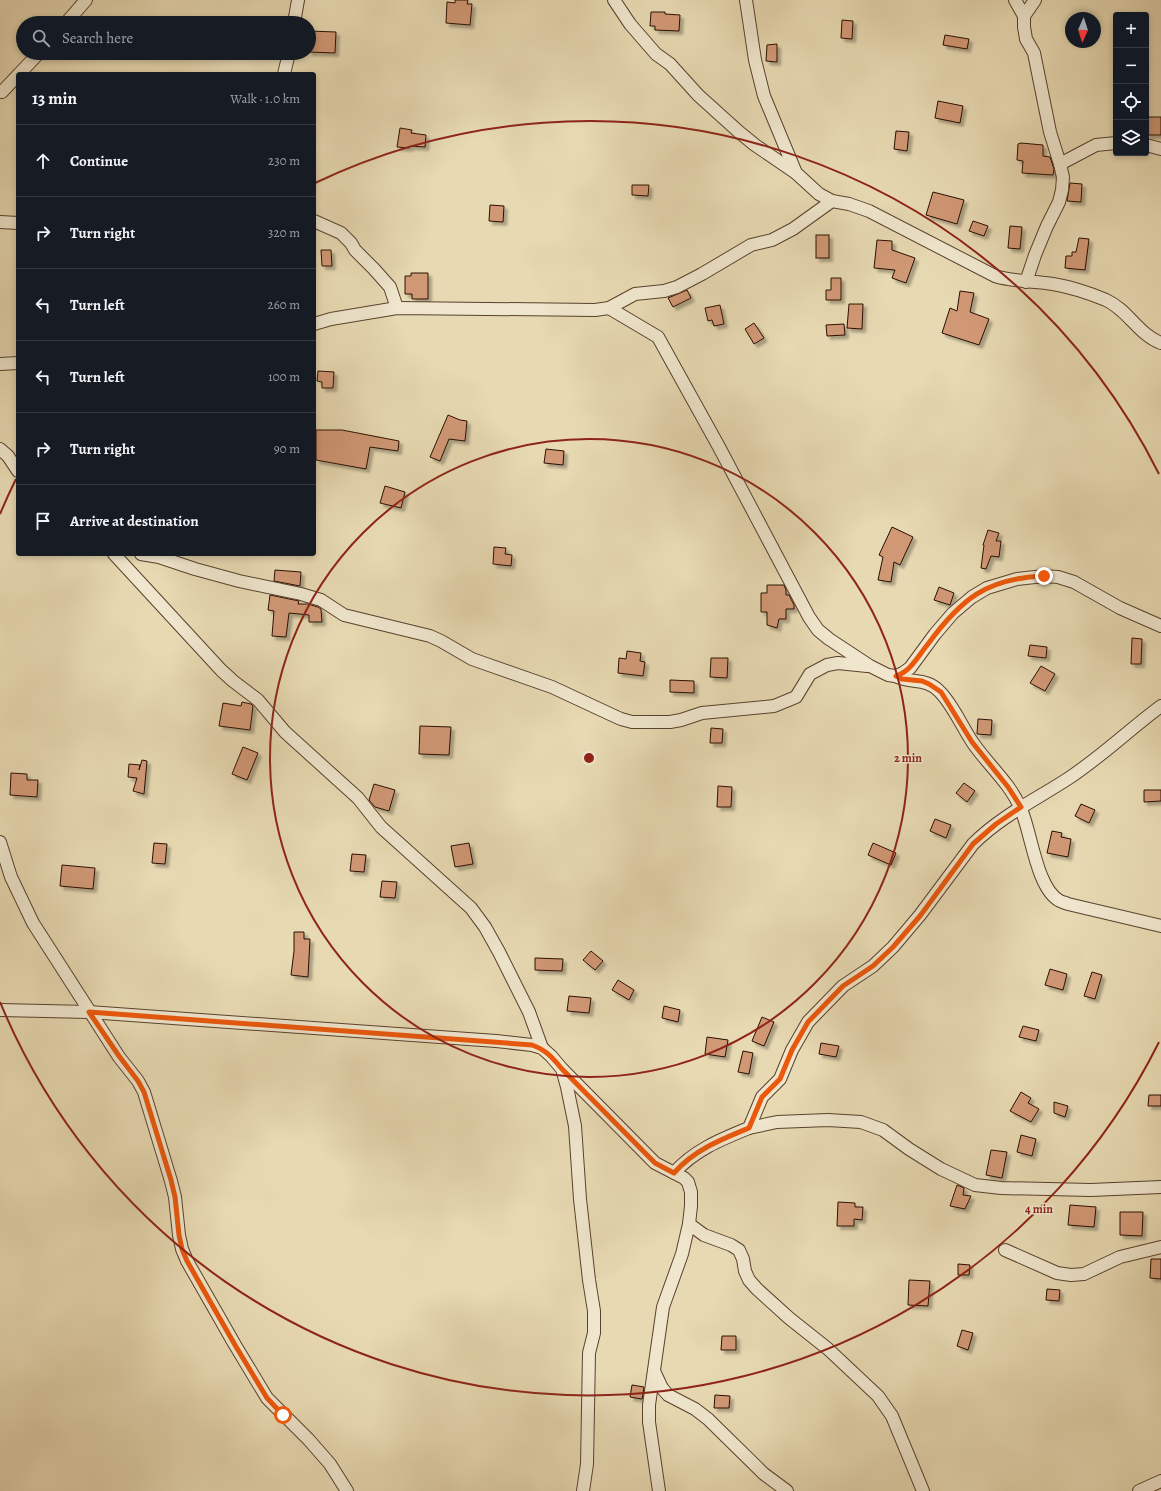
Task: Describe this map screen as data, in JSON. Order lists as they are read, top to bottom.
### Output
{
  "north": "bottom",
  "page": {
    "map_buttons": ["+", "−"],
    "search": "Search here",
    "heading": ["13 min", "Walk · 1.0 km"],
    "list": [
      ["Continue", "230 m"],
      ["Turn right", "320 m"],
      ["Turn left", "260 m"],
      ["Turn left", "100 m"],
      ["Turn right", "90 m"],
      "Arrive at destination"
    ]
  },
  "rings": ["2 min", "4 min"]
}
